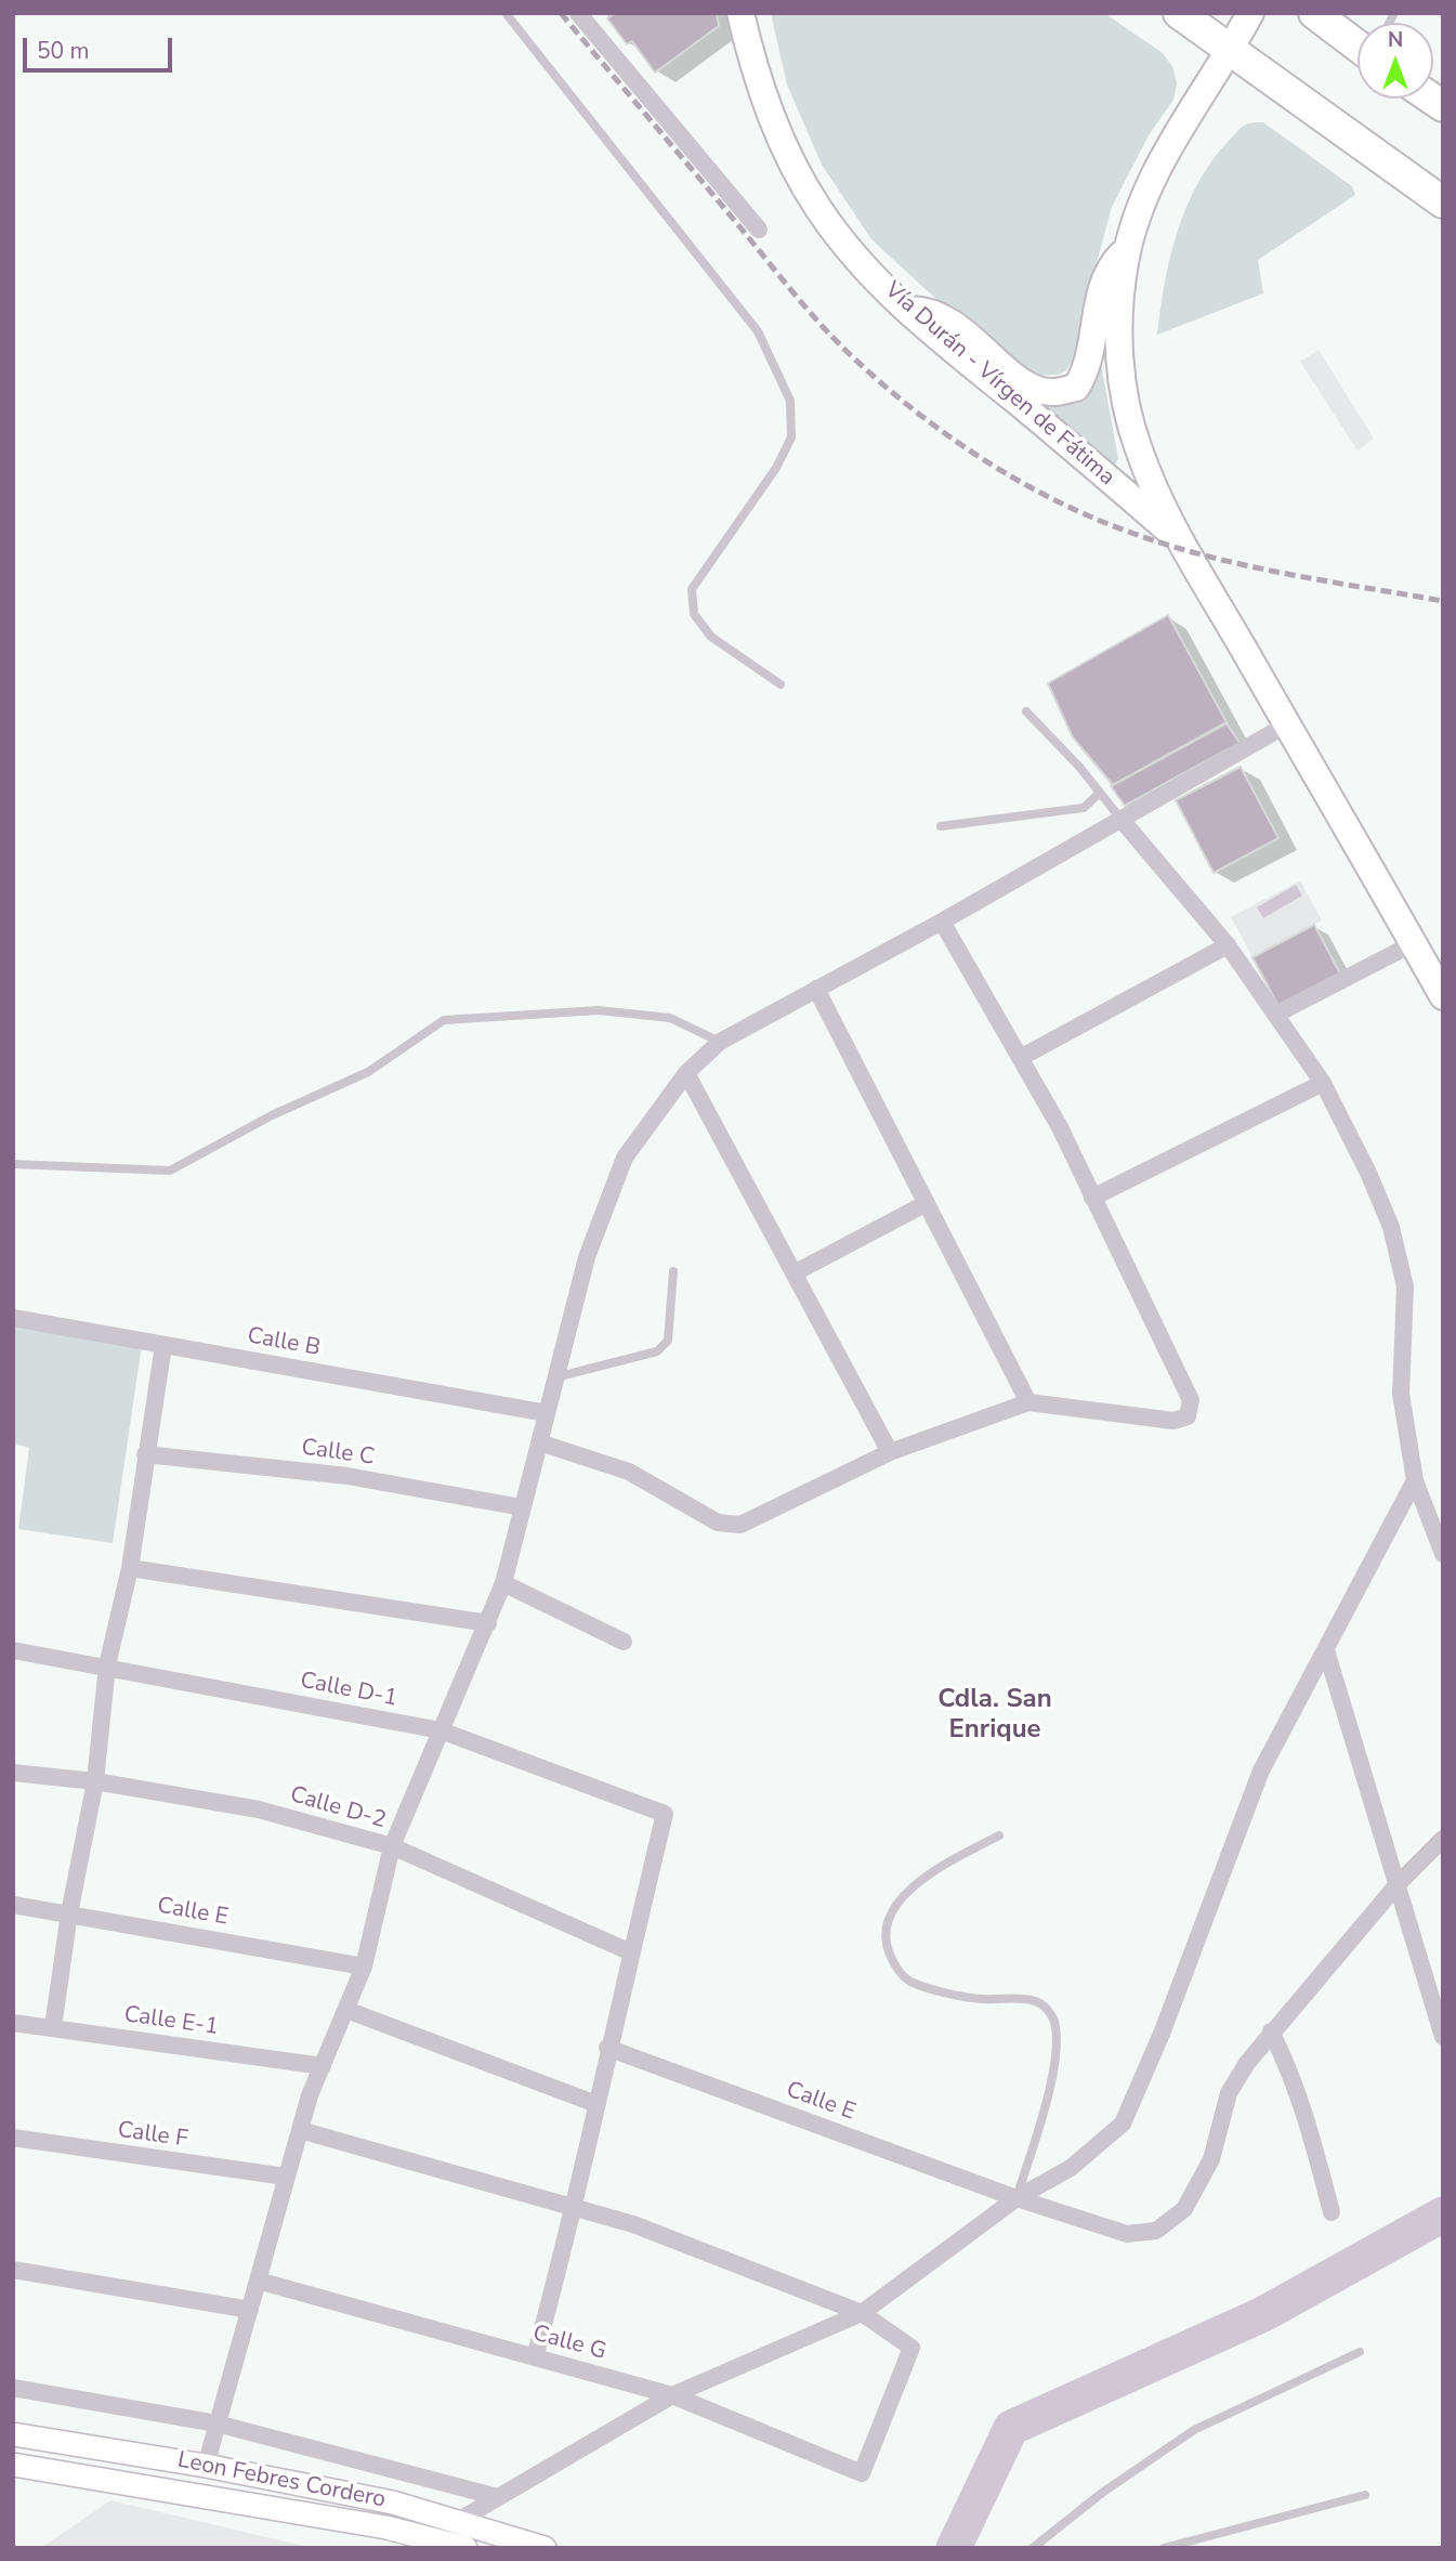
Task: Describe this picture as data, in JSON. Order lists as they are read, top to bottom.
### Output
{
  "streets": {
    "main road": ["Vía Durán - Vírgen de Fátima"],
    "street": [
      "Calle B",
      "Calle C",
      "Calle D-1",
      "Calle D-2",
      "Calle E",
      "Calle E-1",
      "Calle F",
      "Calle G",
      "Leon Febres Cordero"
    ]
  },
  "crossings": [
    ["Calle D-1", "Calle D-2"]
  ],
  "districts": ["Cdla. San Enrique"],
  "scale_bar": "50 m",
  "north": "top"
}
